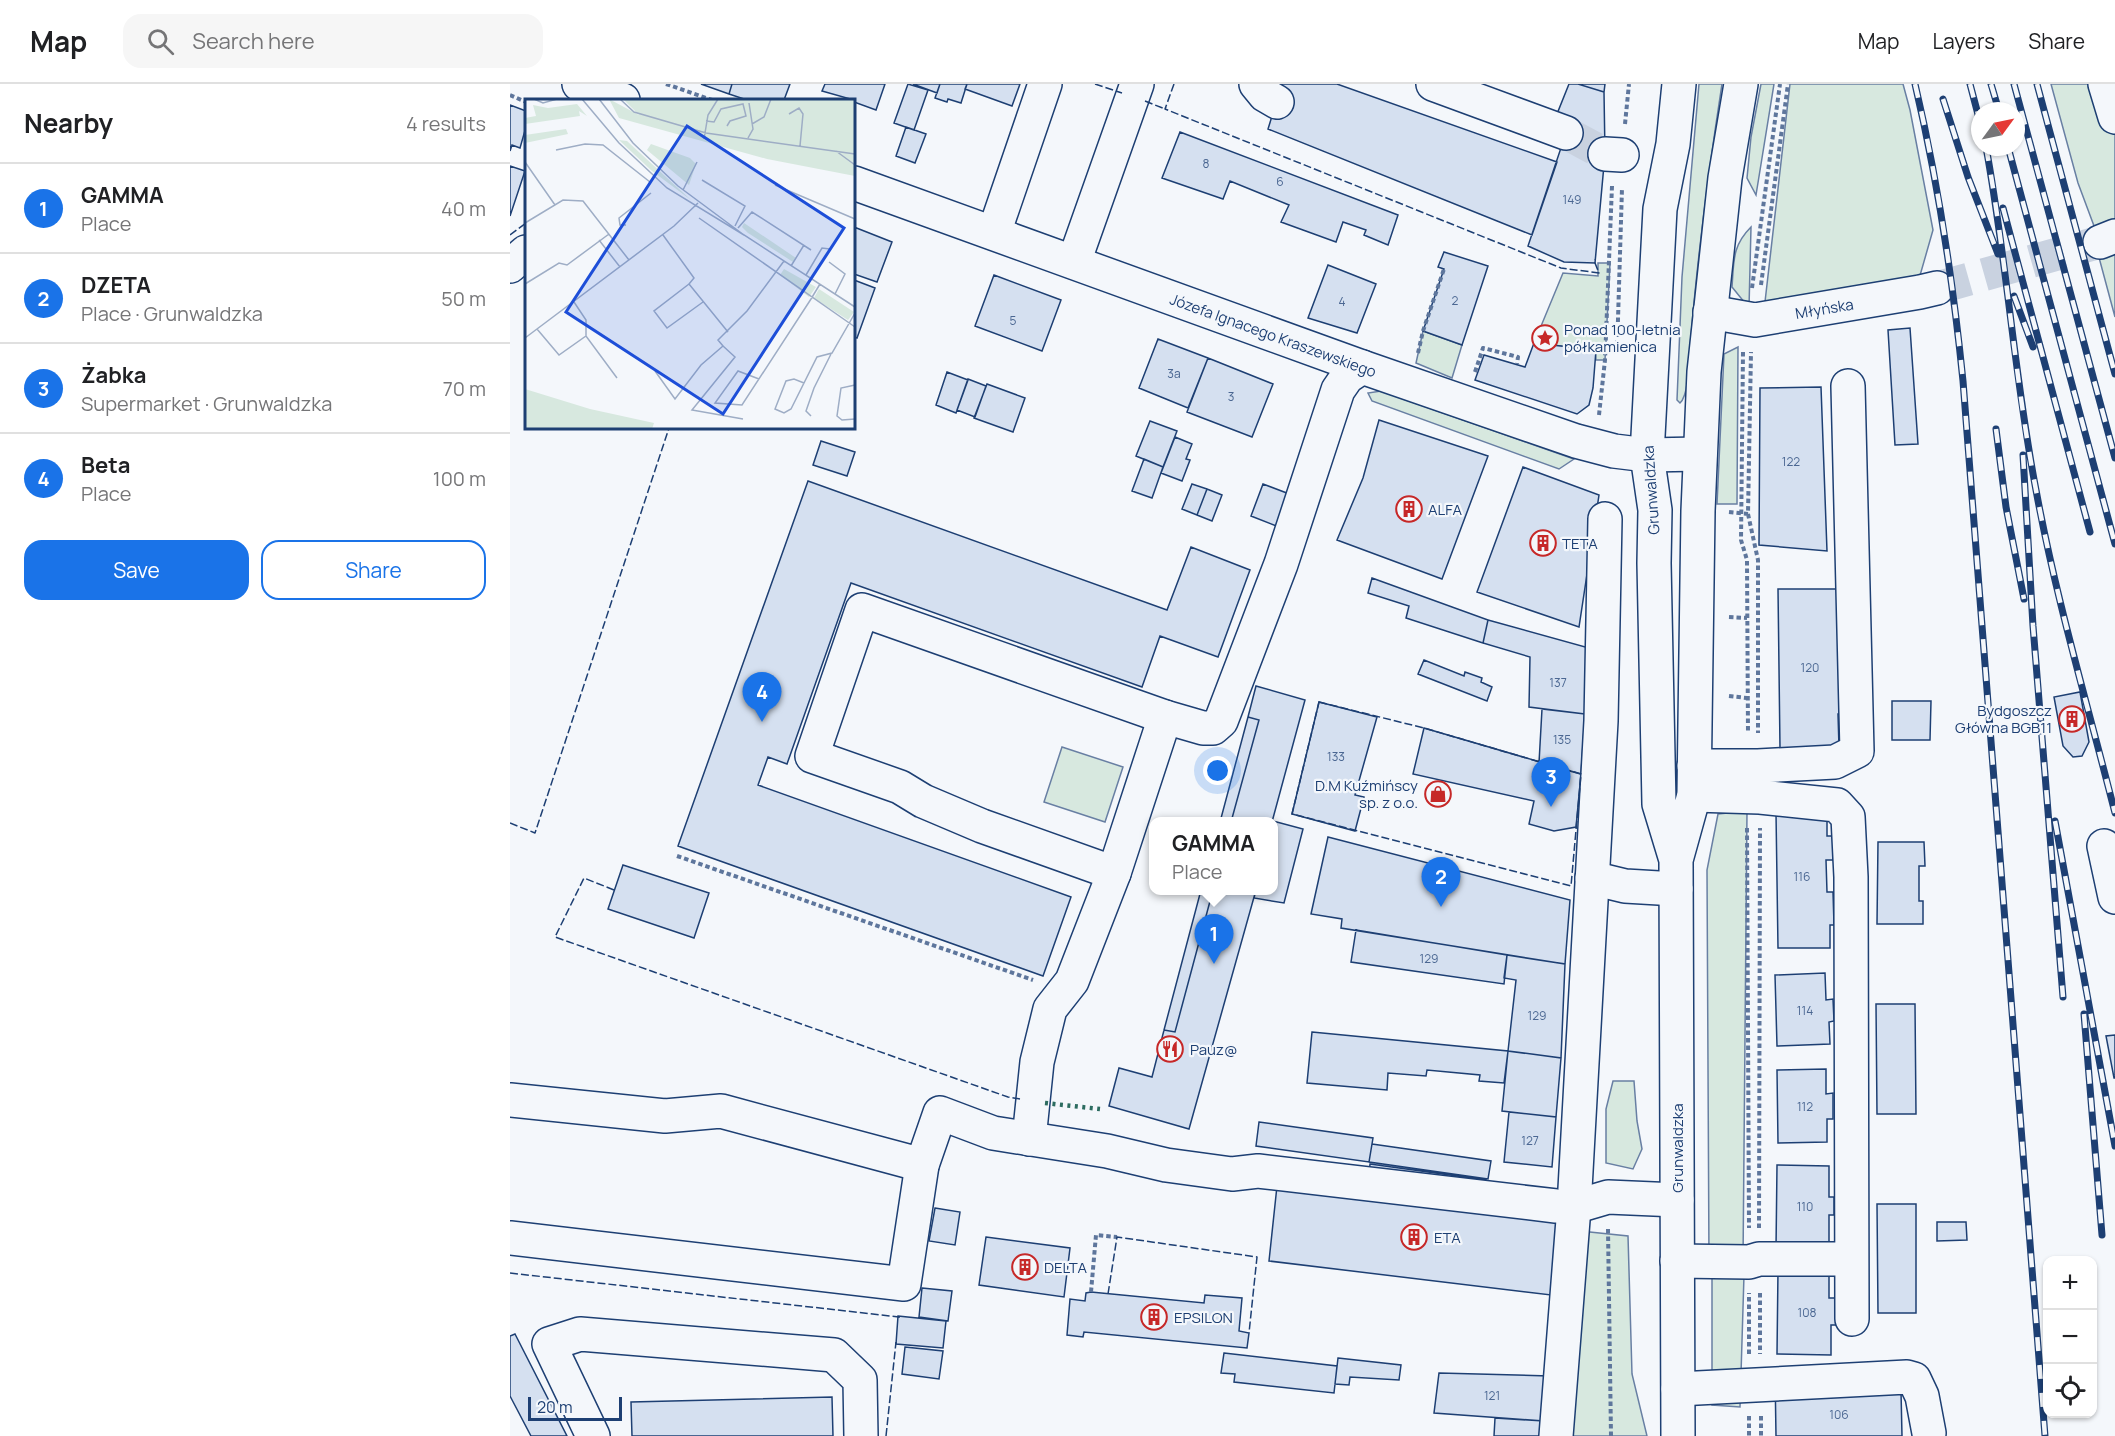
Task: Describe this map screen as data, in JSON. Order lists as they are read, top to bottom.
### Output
{
  "streets": {
    "street": ["Młyńska", "Józefa Ignacego Kraszewskiego", "Grunwaldzka"]
  },
  "crossings": [
    ["Młyńska", "Grunwaldzka"],
    ["Józefa Ignacego Kraszewskiego", "Grunwaldzka"]
  ],
  "places": {
    "place": ["Ponad 100-letnia półkamienica"],
    "building": [
      "ALFA",
      "TETA",
      "Bydgoszcz Główna BGB11",
      "ETA",
      "DELTA",
      "EPSILON"
    ],
    "shop": ["D.M Kuźmińscy sp. z o.o."],
    "restaurant": ["Pauz@"]
  },
  "house_numbers": [
    "8",
    "6",
    "149",
    "2",
    "4",
    "5",
    "3a",
    "3",
    "122",
    "120",
    "137",
    "135",
    "133",
    "116",
    "129",
    "114",
    "129",
    "112",
    "127",
    "110",
    "108",
    "121",
    "106"
  ],
  "scale_bar": "20 m",
  "north": "top right",
  "page": {
    "header": "Map",
    "search": "Search here",
    "nav": ["Map", "Layers", "Share"],
    "heading": ["Nearby", "4 results"],
    "list": [
      {
        "mark": "1",
        "name": "GAMMA",
        "note": "Place",
        "value": "40 m"
      },
      {
        "mark": "2",
        "name": "DZETA",
        "note": "Place · Grunwaldzka",
        "value": "50 m"
      },
      {
        "mark": "3",
        "name": "Żabka",
        "note": "Supermarket · Grunwaldzka",
        "value": "70 m"
      },
      {
        "mark": "4",
        "name": "Beta",
        "note": "Place",
        "value": "100 m"
      }
    ],
    "buttons": ["Save", "Share"],
    "pins": [
      "4",
      "3",
      "2",
      "1"
    ],
    "popup": ["GAMMA", "Place"],
    "map_buttons": ["+", "−"],
    "scale": "20 m"
  }
}
